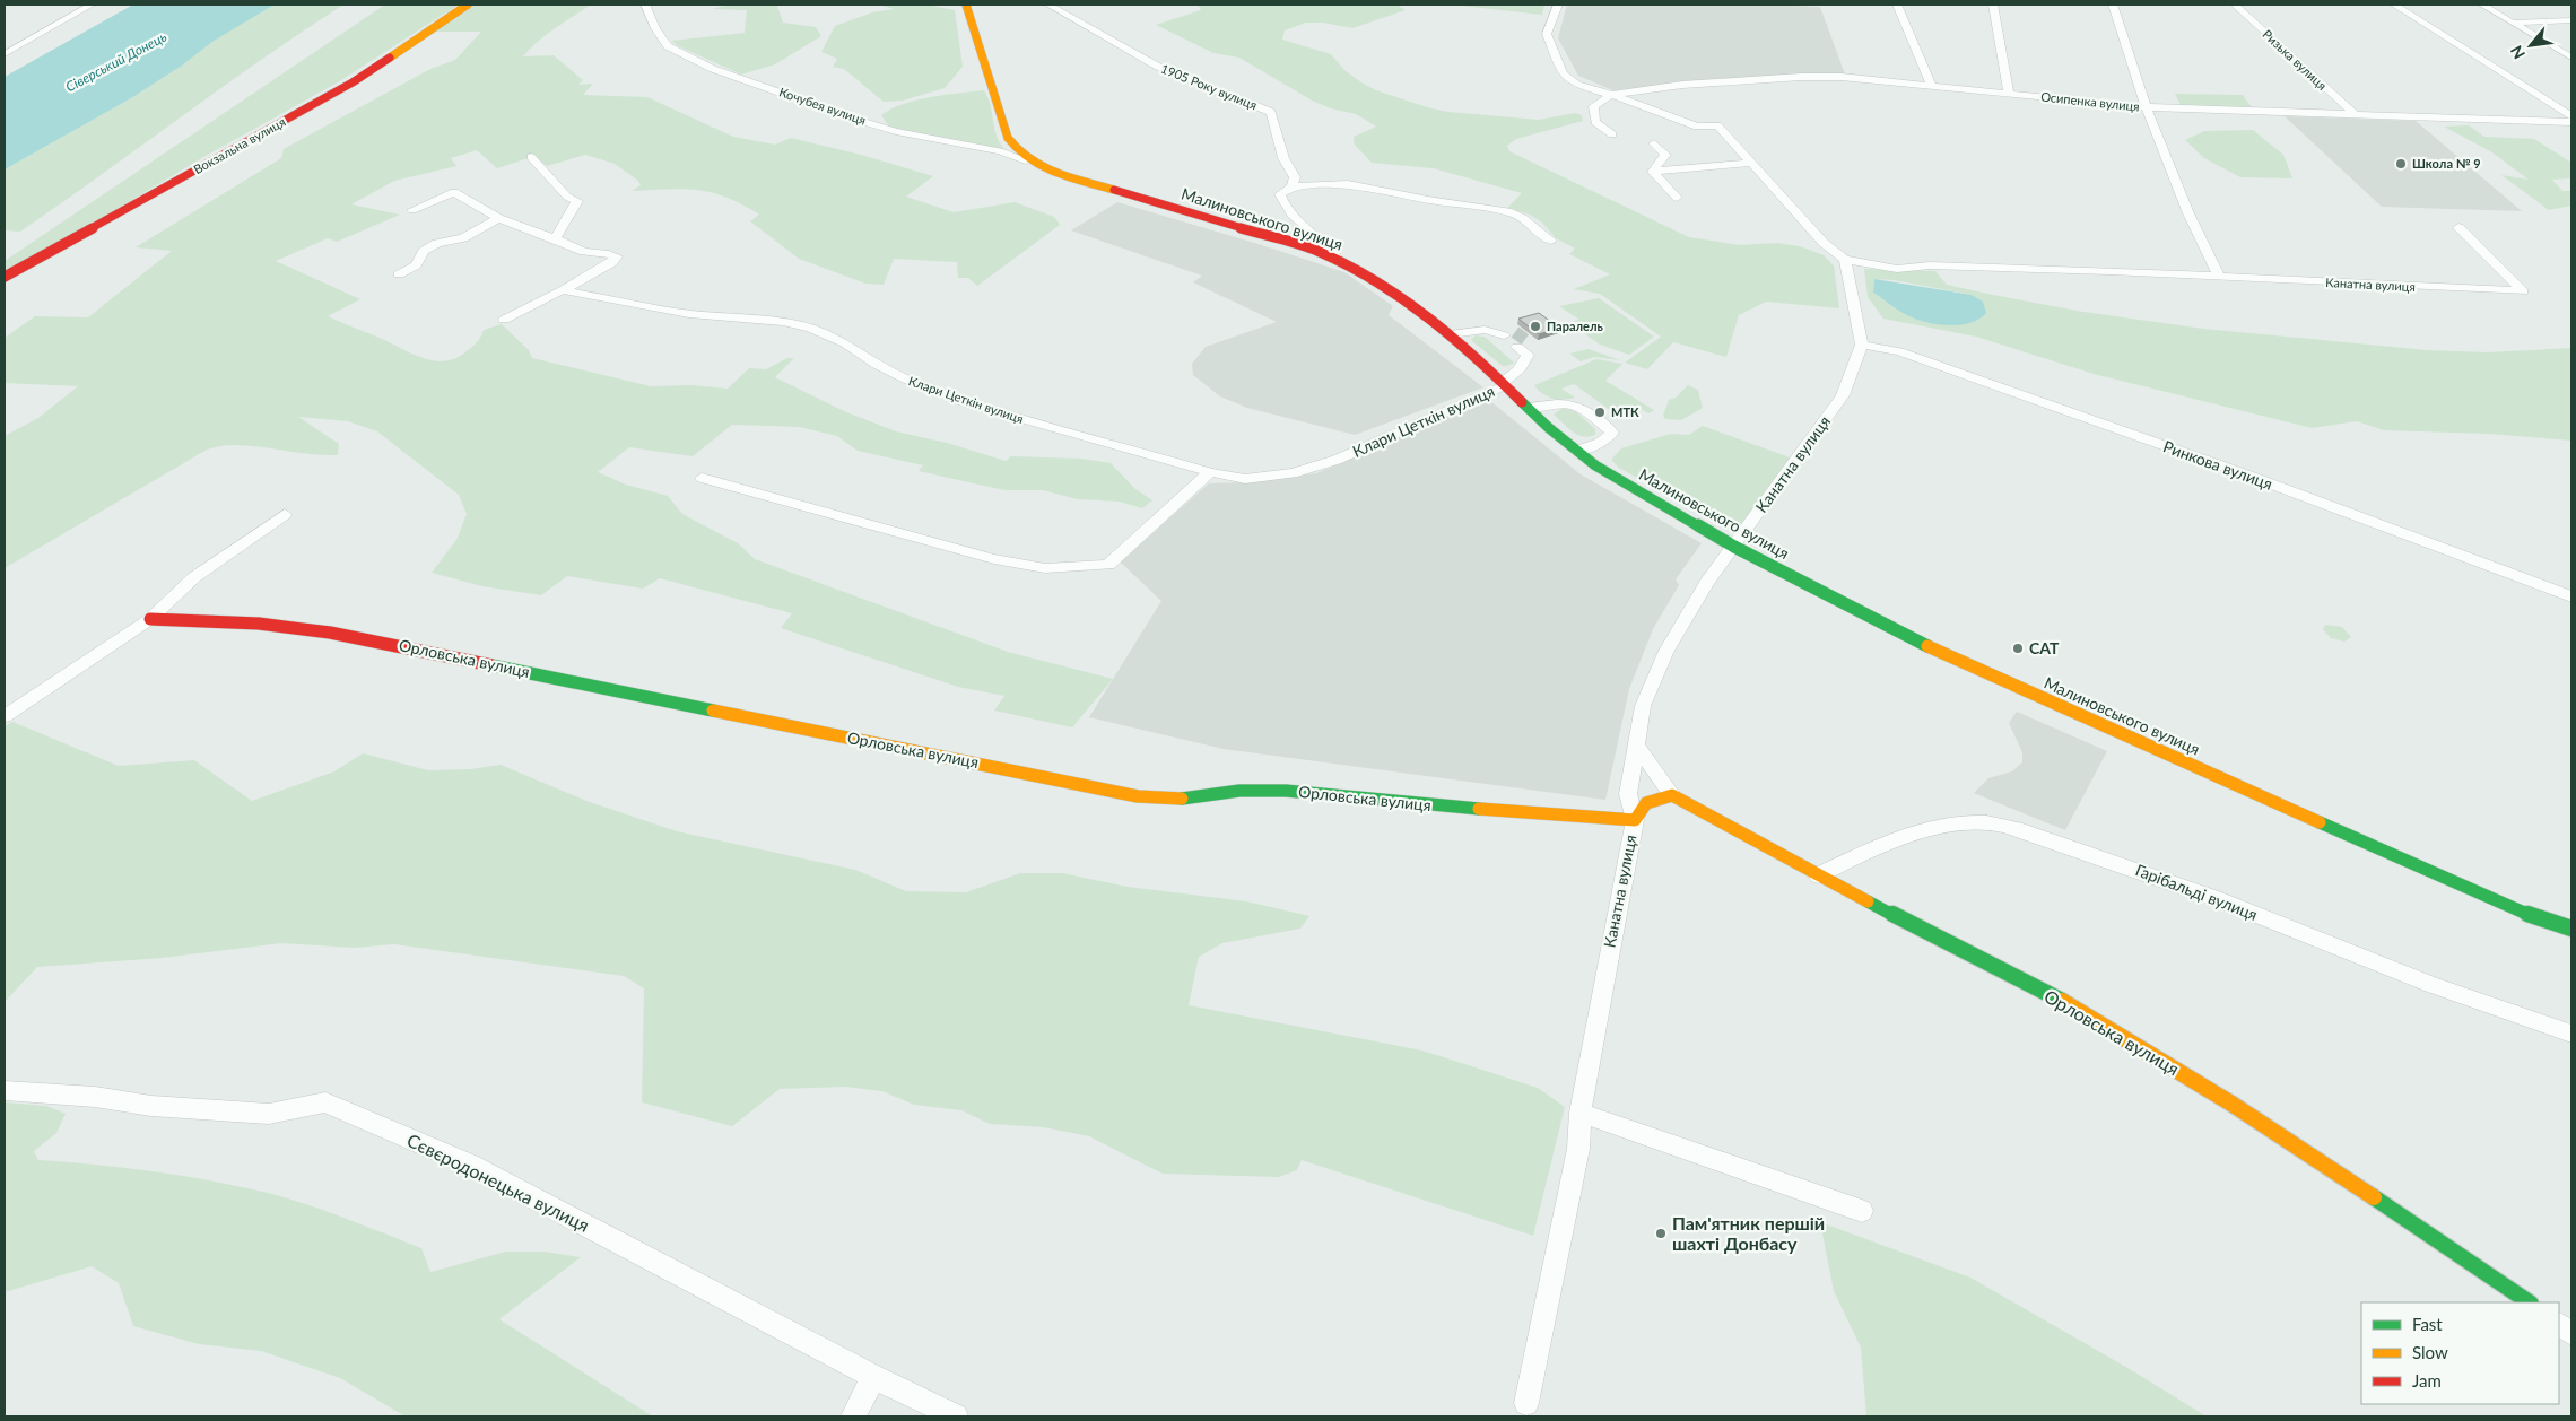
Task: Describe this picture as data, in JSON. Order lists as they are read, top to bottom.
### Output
{
  "streets": {
    "main road": ["Вокзальна вулиця", "Малиновського вулиця", "Орловська вулиця"],
    "street": [
      "Ризька вулиця",
      "1905 Року вулиця",
      "Осипенка вулиця",
      "Кочубея вулиця",
      "Канатна вулиця",
      "Клари Цеткін вулиця",
      "Ринкова вулиця",
      "Гарібальді вулиця",
      "Сєвєродонецька вулиця"
    ]
  },
  "crossings": [
    ["Ризька вулиця", "Осипенка вулиця"],
    ["1905 Року вулиця", "Малиновського вулиця"],
    ["Осипенка вулиця", "Канатна вулиця"],
    ["Кочубея вулиця", "Малиновського вулиця"],
    ["Малиновського вулиця", "Канатна вулиця"],
    ["Малиновського вулиця", "Клари Цеткін вулиця"],
    ["Канатна вулиця", "Ринкова вулиця"],
    ["Канатна вулиця", "Орловська вулиця"],
    ["Орловська вулиця", "Гарібальді вулиця"]
  ],
  "water": ["Сіверський Донець"],
  "places": [
    "Школа № 9",
    "Паралель",
    "МТК",
    "САТ",
    "Пам'ятник першій шахті Донбасу"
  ],
  "legend": ["Fast", "Slow", "Jam"],
  "north": "bottom left"
}
